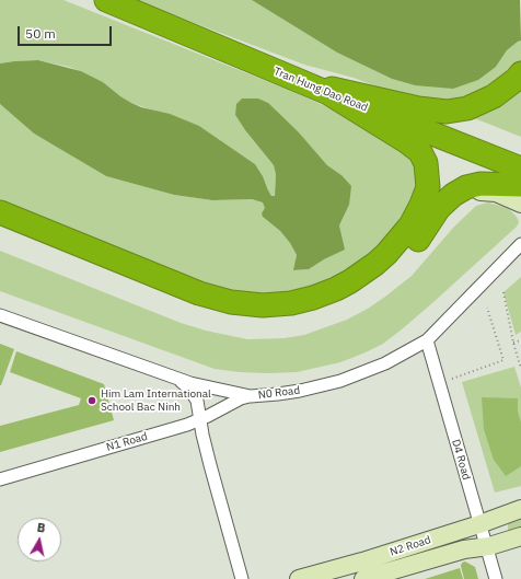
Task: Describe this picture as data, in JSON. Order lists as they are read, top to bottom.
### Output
{
  "streets": {
    "highway": ["Tran Hung Dao Road"],
    "street": [
      "N0 Road",
      "N1 Road",
      "D4 Road",
      "N2 Road"
    ]
  },
  "crossings": [
    ["N0 Road", "N1 Road"],
    ["N0 Road", "D4 Road"],
    ["D4 Road", "N2 Road"]
  ],
  "places": ["Him Lam International School Bac Ninh"],
  "scale_bar": "50 m",
  "north": "top"
}
